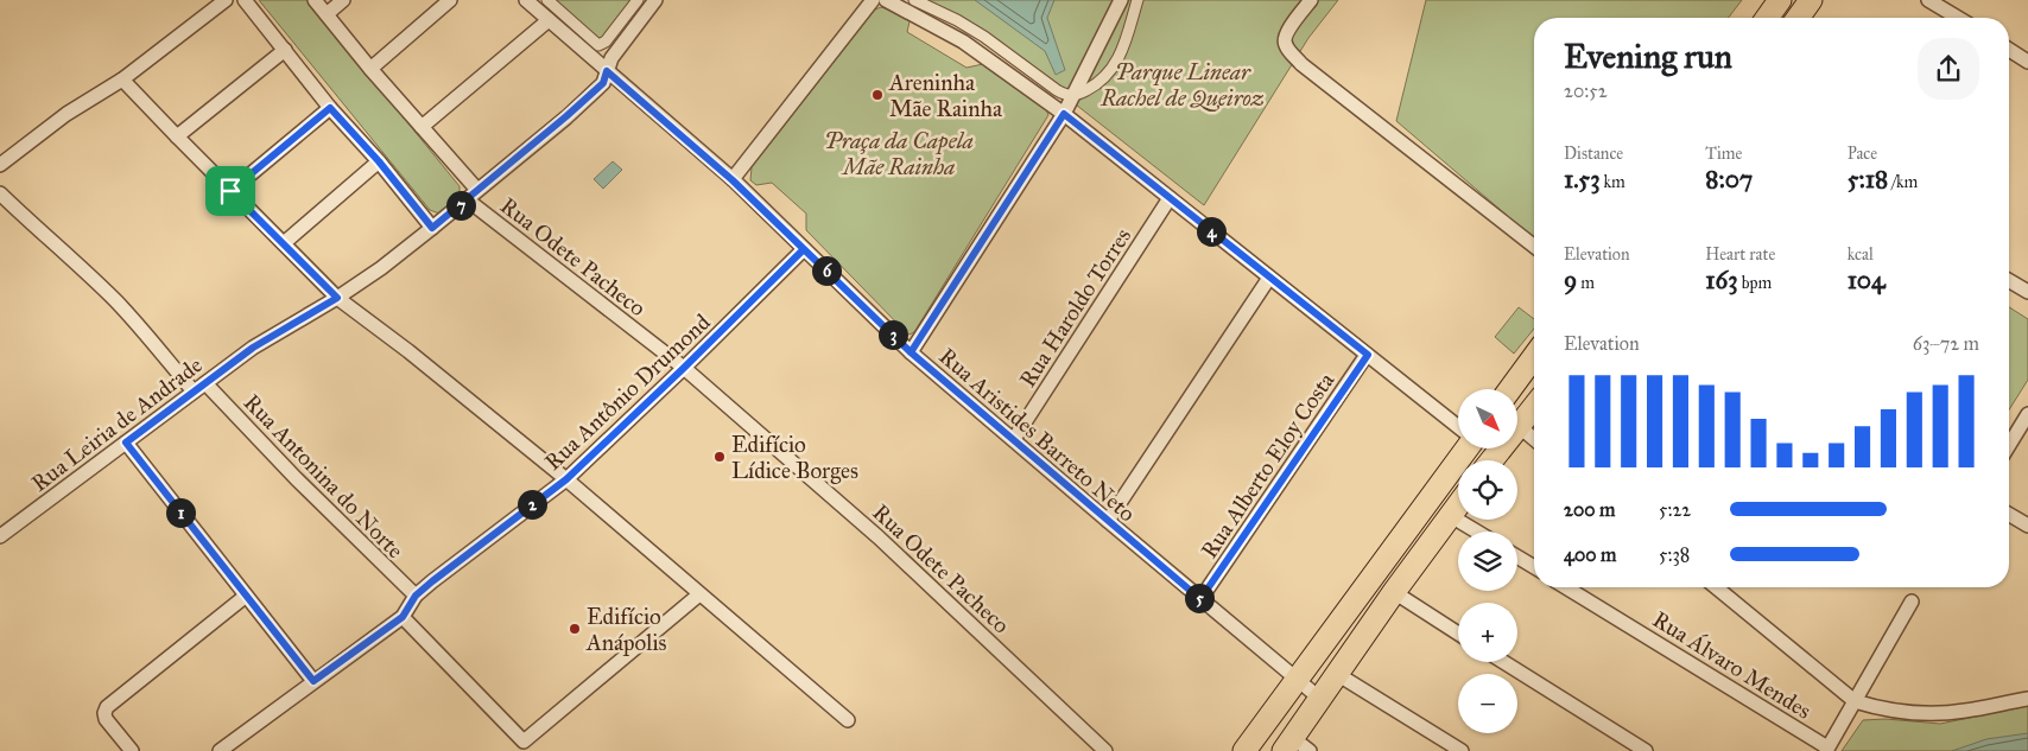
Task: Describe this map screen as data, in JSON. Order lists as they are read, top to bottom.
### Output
{
  "streets": {
    "street": [
      "Rua Odete Pacheco",
      "Rua Haroldo Torres",
      "Rua Antônio Drumond",
      "Rua Leiria de Andrade",
      "Rua Aristides Barreto Neto",
      "Rua Alberto Eloy Costa",
      "Rua Antonina do Norte",
      "Rua Álvaro Mendes"
    ]
  },
  "crossings": [
    ["Rua Odete Pacheco", "Rua Antônio Drumond"],
    ["Rua Odete Pacheco", "Rua Leiria de Andrade"],
    ["Rua Haroldo Torres", "Rua Aristides Barreto Neto"],
    ["Rua Antônio Drumond", "Rua Aristides Barreto Neto"],
    ["Rua Antônio Drumond", "Rua Antonina do Norte"],
    ["Rua Leiria de Andrade", "Rua Aristides Barreto Neto"],
    ["Rua Leiria de Andrade", "Rua Antonina do Norte"],
    ["Rua Aristides Barreto Neto", "Rua Alberto Eloy Costa"]
  ],
  "parks": ["Parque Linear Rachel de Queiroz", "Praça da Capela Mãe Rainha"],
  "places": ["Areninha Mãe Rainha", "Edifício Lídice Borges", "Edifício Anápolis"],
  "north": "bottom right",
  "page": {
    "heading": ["Evening run", "20:52"],
    "stats": [
      ["Distance", "1.53 km"],
      ["Time", "8:07"],
      ["Pace", "5:18 /km"],
      ["Elevation", "9 m"],
      ["Heart rate", "163 bpm"],
      ["kcal", "104"]
    ],
    "pins": [
      "7",
      "4",
      "6",
      "3",
      "2",
      "1",
      "5"
    ],
    "chart": ["Elevation", "63–72 m"],
    "map_buttons": ["+", "−"],
    "list": [
      {
        "name": "200 m",
        "note": "5:22"
      },
      {
        "name": "400 m",
        "note": "5:38"
      }
    ]
  }
}
